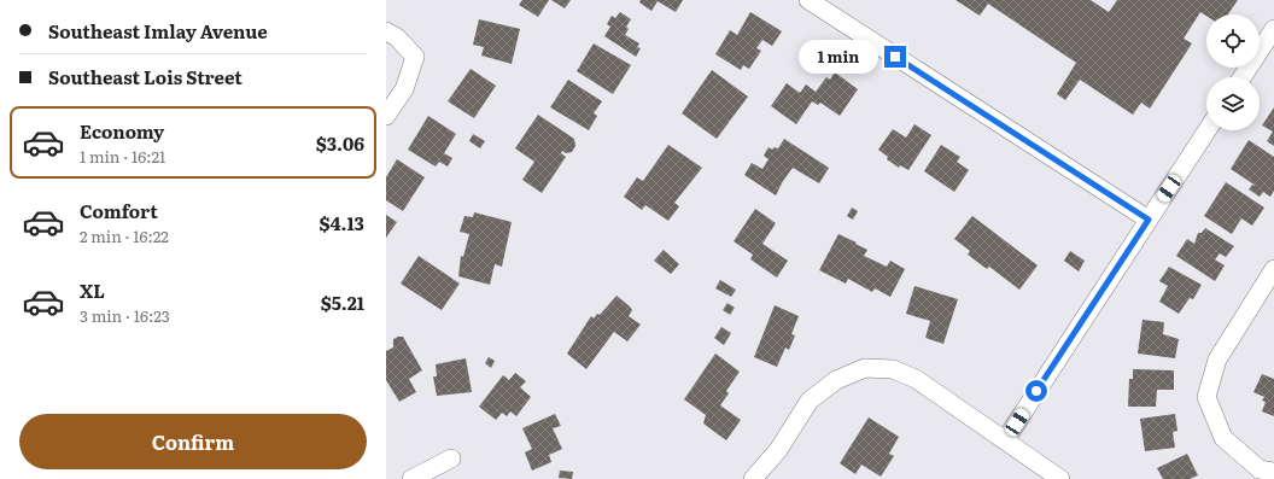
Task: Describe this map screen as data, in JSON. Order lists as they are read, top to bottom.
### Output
{
  "page": {
    "banner": ["Southeast Imlay Avenue", "Southeast Lois Street"],
    "bubble": "1 min",
    "list": [
      {
        "name": "Economy",
        "note": "1 min · 16:21",
        "value": "$3.06"
      },
      {
        "name": "Comfort",
        "note": "2 min · 16:22",
        "value": "$4.13"
      },
      {
        "name": "XL",
        "note": "3 min · 16:23",
        "value": "$5.21"
      }
    ],
    "buttons": "Confirm"
  }
}
